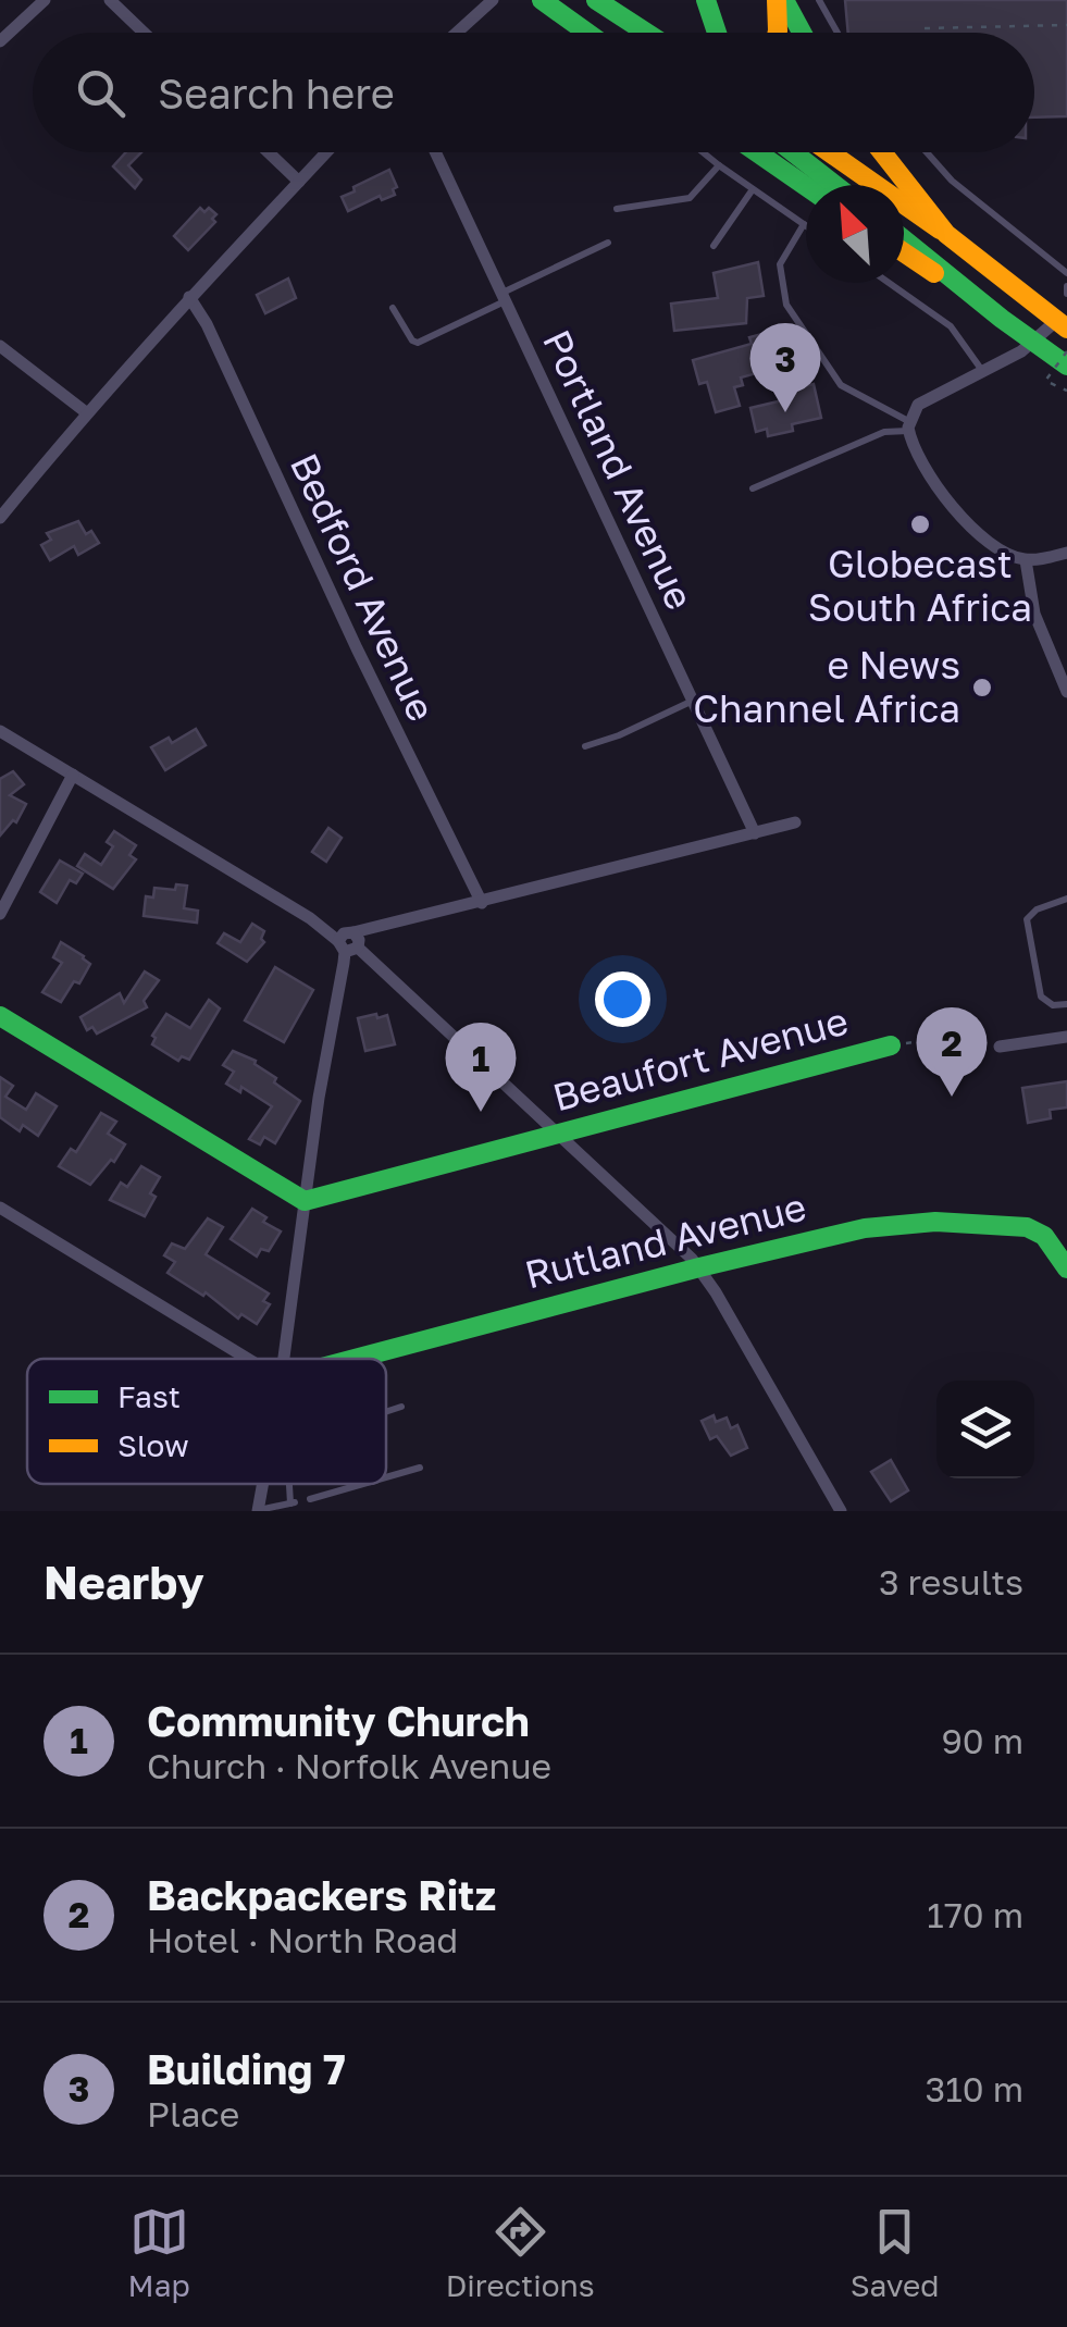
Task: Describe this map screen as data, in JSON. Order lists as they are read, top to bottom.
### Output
{
  "streets": {
    "street": [
      "Portland Avenue",
      "Bedford Avenue",
      "Beaufort Avenue",
      "Rutland Avenue"
    ]
  },
  "places": ["Globecast South Africa", "e News Channel Africa"],
  "legend": ["Fast", "Slow"],
  "north": "top left",
  "page": {
    "search": "Search here",
    "pins": ["3", "2", "1"],
    "heading": ["Nearby", "3 results"],
    "list": [
      {
        "mark": "1",
        "name": "Community Church",
        "note": "Church · Norfolk Avenue",
        "value": "90 m"
      },
      {
        "mark": "2",
        "name": "Backpackers Ritz",
        "note": "Hotel · North Road",
        "value": "170 m"
      },
      {
        "mark": "3",
        "name": "Building 7",
        "note": "Place",
        "value": "310 m"
      }
    ],
    "nav": ["Map", "Directions", "Saved"]
  }
}
